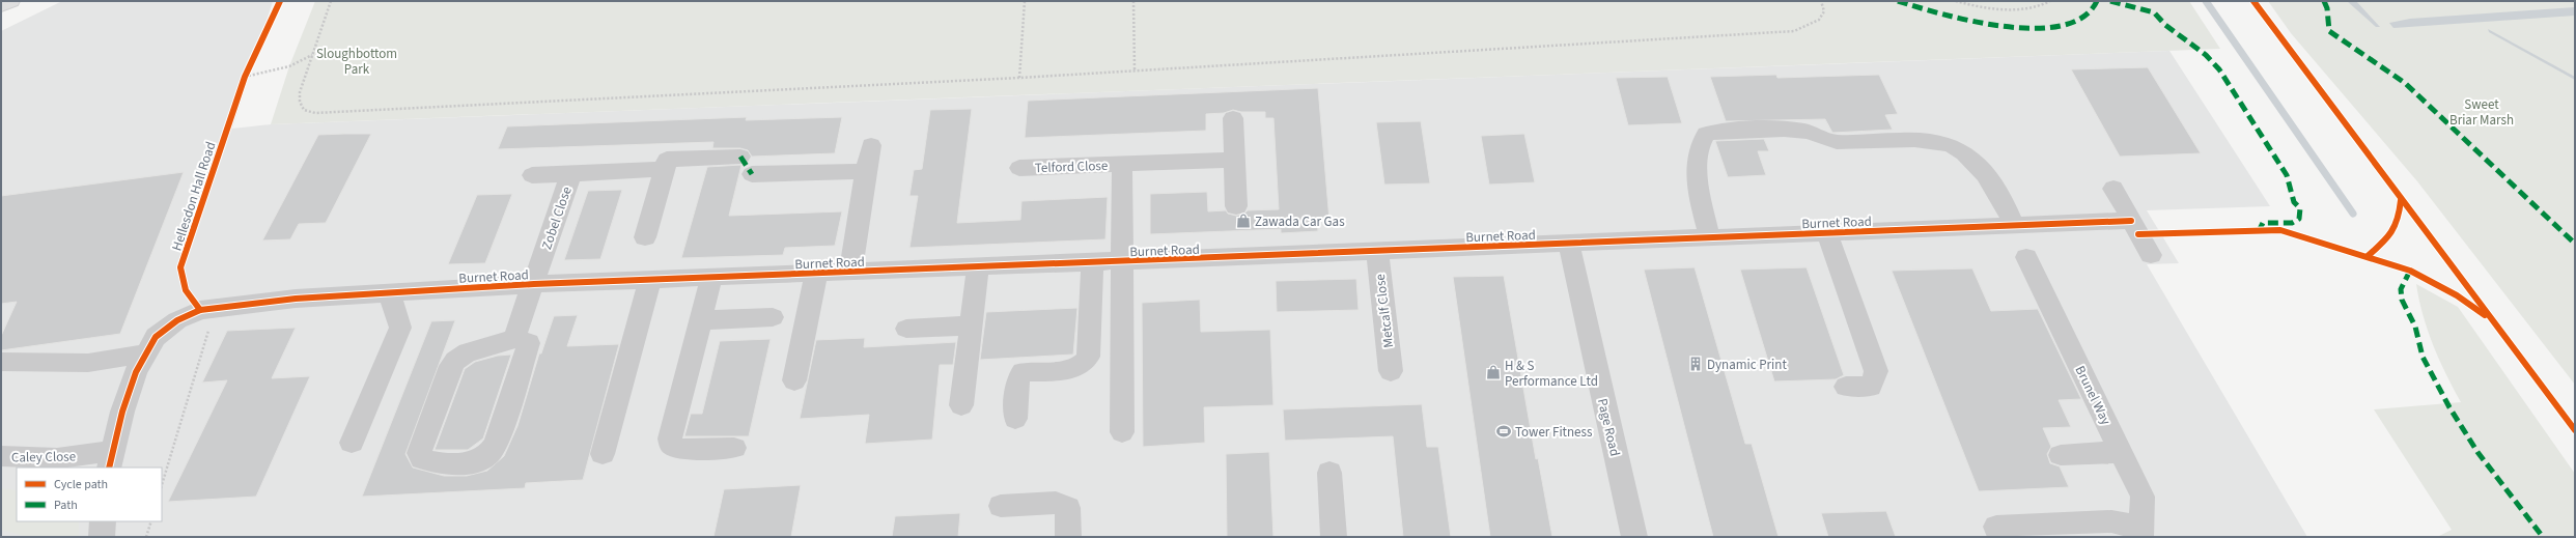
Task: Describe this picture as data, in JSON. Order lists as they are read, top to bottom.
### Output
{
  "streets": {
    "street": [
      "Telford Close",
      "Zobel Close",
      "Burnet Road",
      "Metcalf Close",
      "Brunel Way",
      "Page Road",
      "Caley Close"
    ],
    "cycle path": ["Hellesdon Hall Road"]
  },
  "crossings": [
    ["Telford Close", "Burnet Road"],
    ["Zobel Close", "Burnet Road"],
    ["Burnet Road", "Metcalf Close"],
    ["Burnet Road", "Page Road"]
  ],
  "parks": ["Sloughbottom Park", "Sweet Briar Marsh"],
  "places": {
    "shop": ["Zawada Car Gas", "H & S Performance Ltd"],
    "building": ["Dynamic Print"],
    "sports": ["Tower Fitness"]
  },
  "legend": ["Cycle path", "Path"]
}
